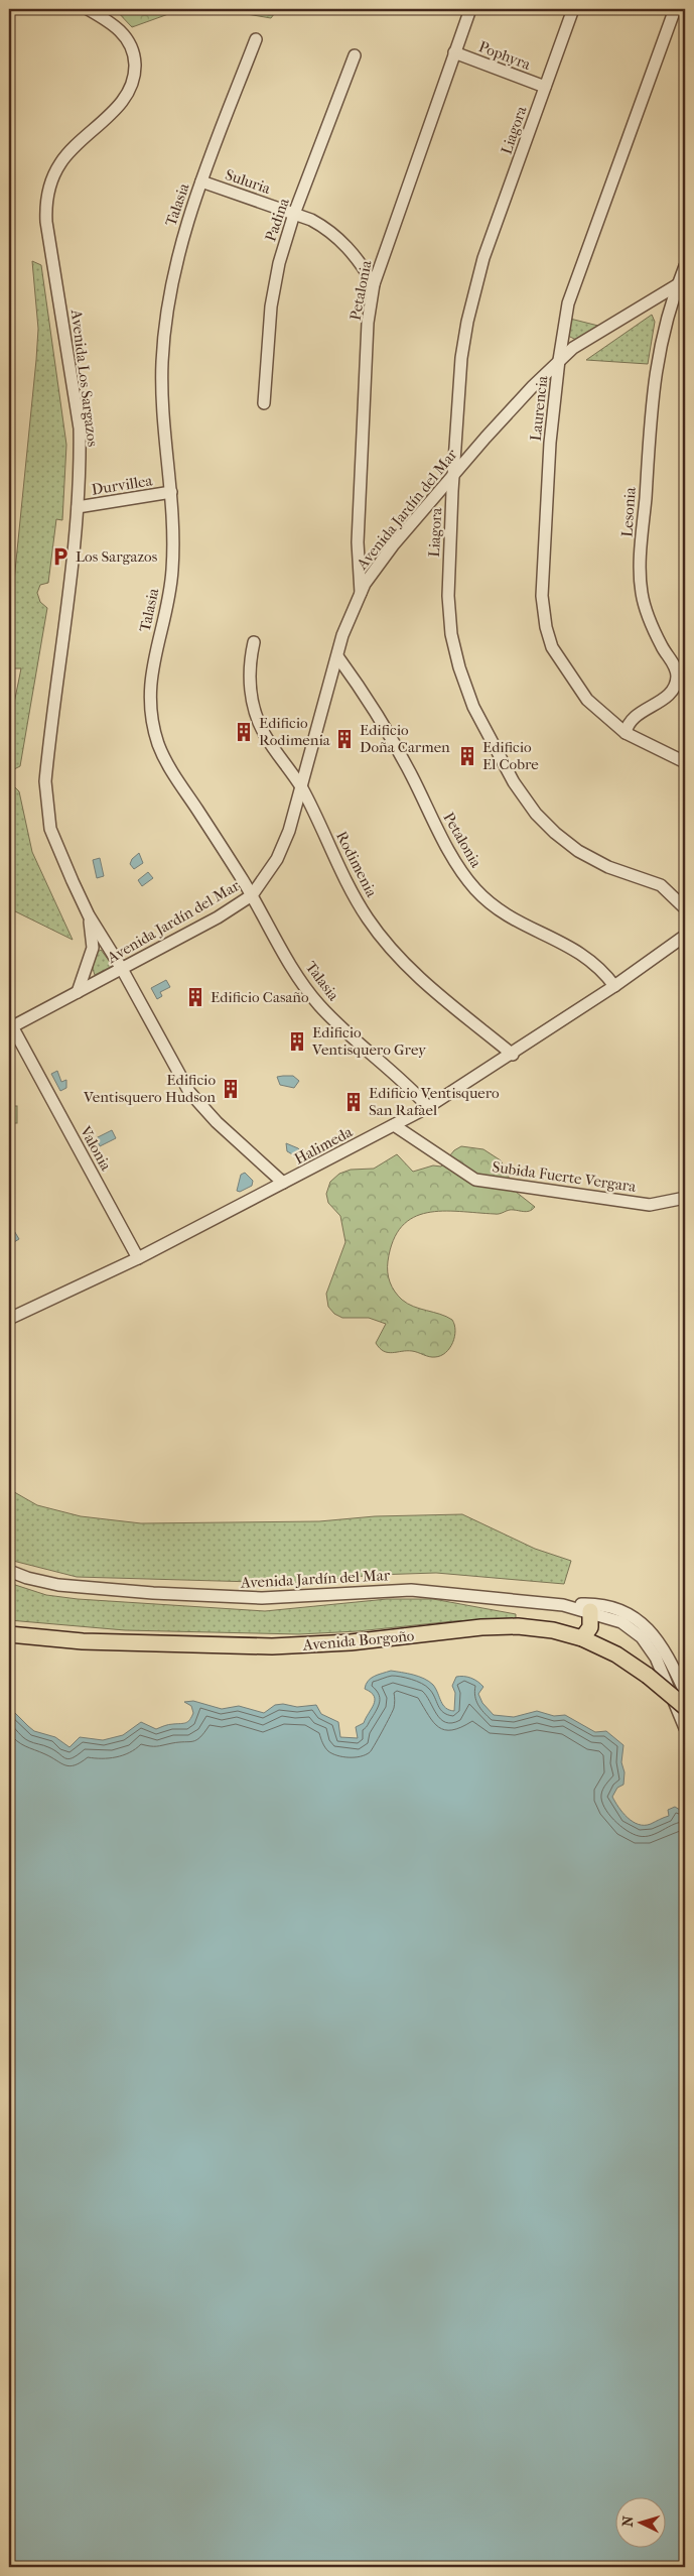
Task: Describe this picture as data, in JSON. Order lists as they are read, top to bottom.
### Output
{
  "streets": {
    "main road": ["Avenida Borgoño"],
    "street": [
      "Pophyra",
      "Liagora",
      "Suluria",
      "Talasia",
      "Padina",
      "Petalonia",
      "Avenida Los Sargazos",
      "Laurencia",
      "Durvillea",
      "Avenida Jardín del Mar",
      "Lesonia",
      "Rodimenia",
      "Halimeda",
      "Valonia",
      "Subida Fuerte Vergara"
    ]
  },
  "crossings": [
    ["Pophyra", "Liagora"],
    ["Pophyra", "Petalonia"],
    ["Liagora", "Avenida Jardín del Mar"],
    ["Suluria", "Talasia"],
    ["Suluria", "Padina"],
    ["Suluria", "Petalonia"],
    ["Talasia", "Durvillea"],
    ["Talasia", "Avenida Jardín del Mar"],
    ["Talasia", "Halimeda"],
    ["Petalonia", "Avenida Jardín del Mar"],
    ["Petalonia", "Halimeda"],
    ["Avenida Los Sargazos", "Durvillea"],
    ["Avenida Los Sargazos", "Avenida Jardín del Mar"],
    ["Avenida Los Sargazos", "Halimeda"],
    ["Laurencia", "Avenida Jardín del Mar"],
    ["Laurencia", "Lesonia"],
    ["Avenida Jardín del Mar", "Lesonia"],
    ["Avenida Jardín del Mar", "Rodimenia"],
    ["Avenida Jardín del Mar", "Valonia"],
    ["Rodimenia", "Halimeda"],
    ["Halimeda", "Valonia"],
    ["Halimeda", "Subida Fuerte Vergara"]
  ],
  "places": {
    "parking": ["Los Sargazos"],
    "building": [
      "Edificio Rodimenia",
      "Edificio Doña Carmen",
      "Edificio El Cobre",
      "Edificio Casaño",
      "Edificio Ventisquero Grey",
      "Edificio Ventisquero Hudson",
      "Edificio Ventisquero San Rafael"
    ]
  },
  "north": "left"
}
